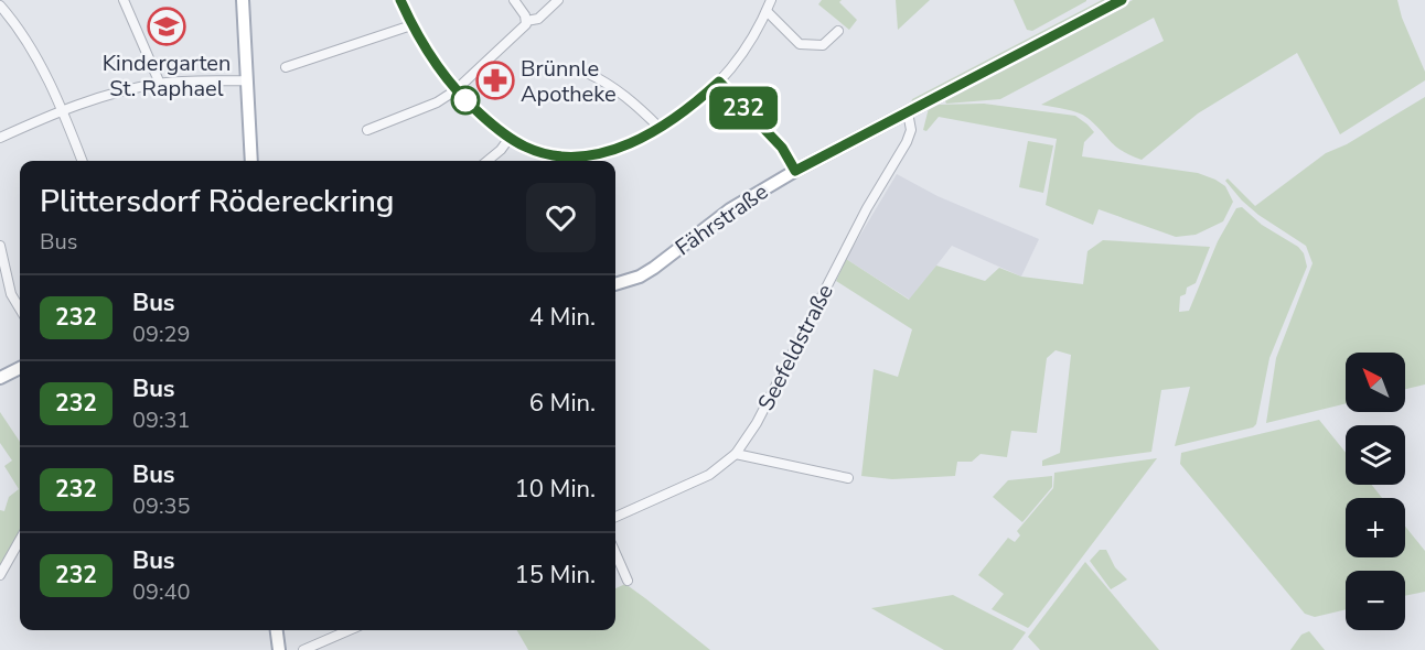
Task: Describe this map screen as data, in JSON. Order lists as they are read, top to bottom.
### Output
{
  "streets": {
    "main road": ["Fährstraße"],
    "street": ["Seefeldstraße"]
  },
  "crossings": [
    ["Fährstraße", "Seefeldstraße"]
  ],
  "places": {
    "school or university": ["Kindergarten St. Raphael"],
    "pharmacy": ["Brünnle Apotheke"]
  },
  "lines": ["bus line 232"],
  "north": "top left",
  "page": {
    "on_map": "232",
    "heading": ["Plittersdorf Rödereckring", "Bus"],
    "list": [
      {
        "mark": "232",
        "name": "Bus",
        "note": "09:29",
        "value": "4 Min."
      },
      {
        "mark": "232",
        "name": "Bus",
        "note": "09:31",
        "value": "6 Min."
      },
      {
        "mark": "232",
        "name": "Bus",
        "note": "09:35",
        "value": "10 Min."
      },
      {
        "mark": "232",
        "name": "Bus",
        "note": "09:40",
        "value": "15 Min."
      }
    ],
    "map_buttons": ["+", "−"]
  }
}
